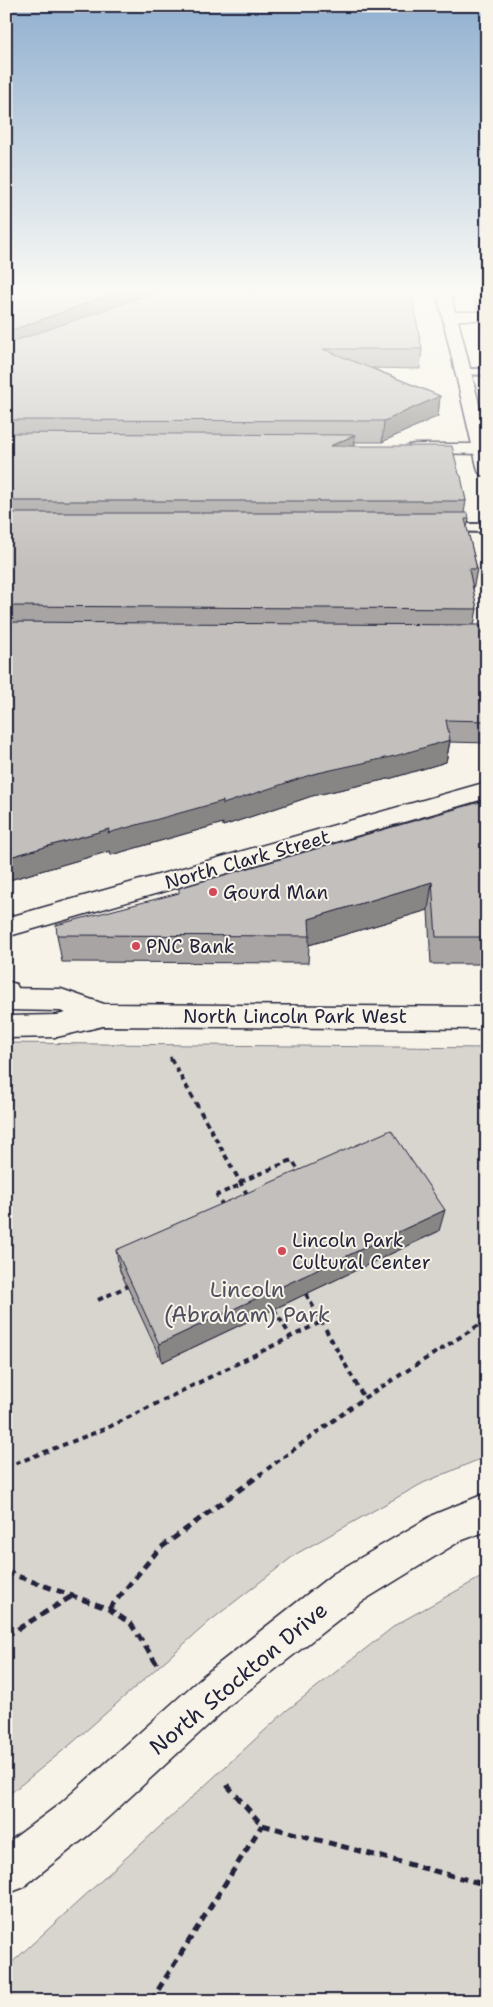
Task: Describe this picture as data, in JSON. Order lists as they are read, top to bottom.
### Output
{
  "streets": {
    "street": ["North Clark Street", "North Lincoln Park West", "North Stockton Drive"]
  },
  "parks": ["Lincoln (Abraham) Park"],
  "places": ["Gourd Man", "PNC Bank", "Lincoln Park Cultural Center"]
}
